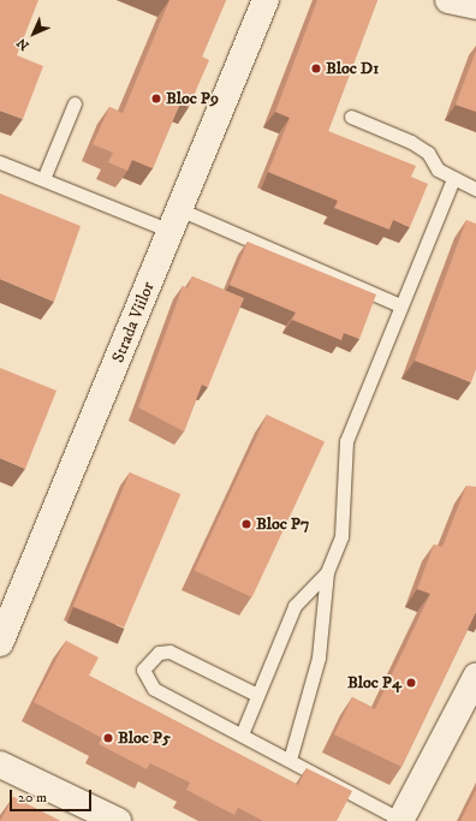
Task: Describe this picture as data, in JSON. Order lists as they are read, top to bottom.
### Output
{
  "streets": {
    "street": ["Strada Viilor"]
  },
  "places": [
    "Bloc D1",
    "Bloc P9",
    "Bloc P7",
    "Bloc P4",
    "Bloc P5"
  ],
  "scale_bar": "20 m",
  "north": "bottom left"
}
